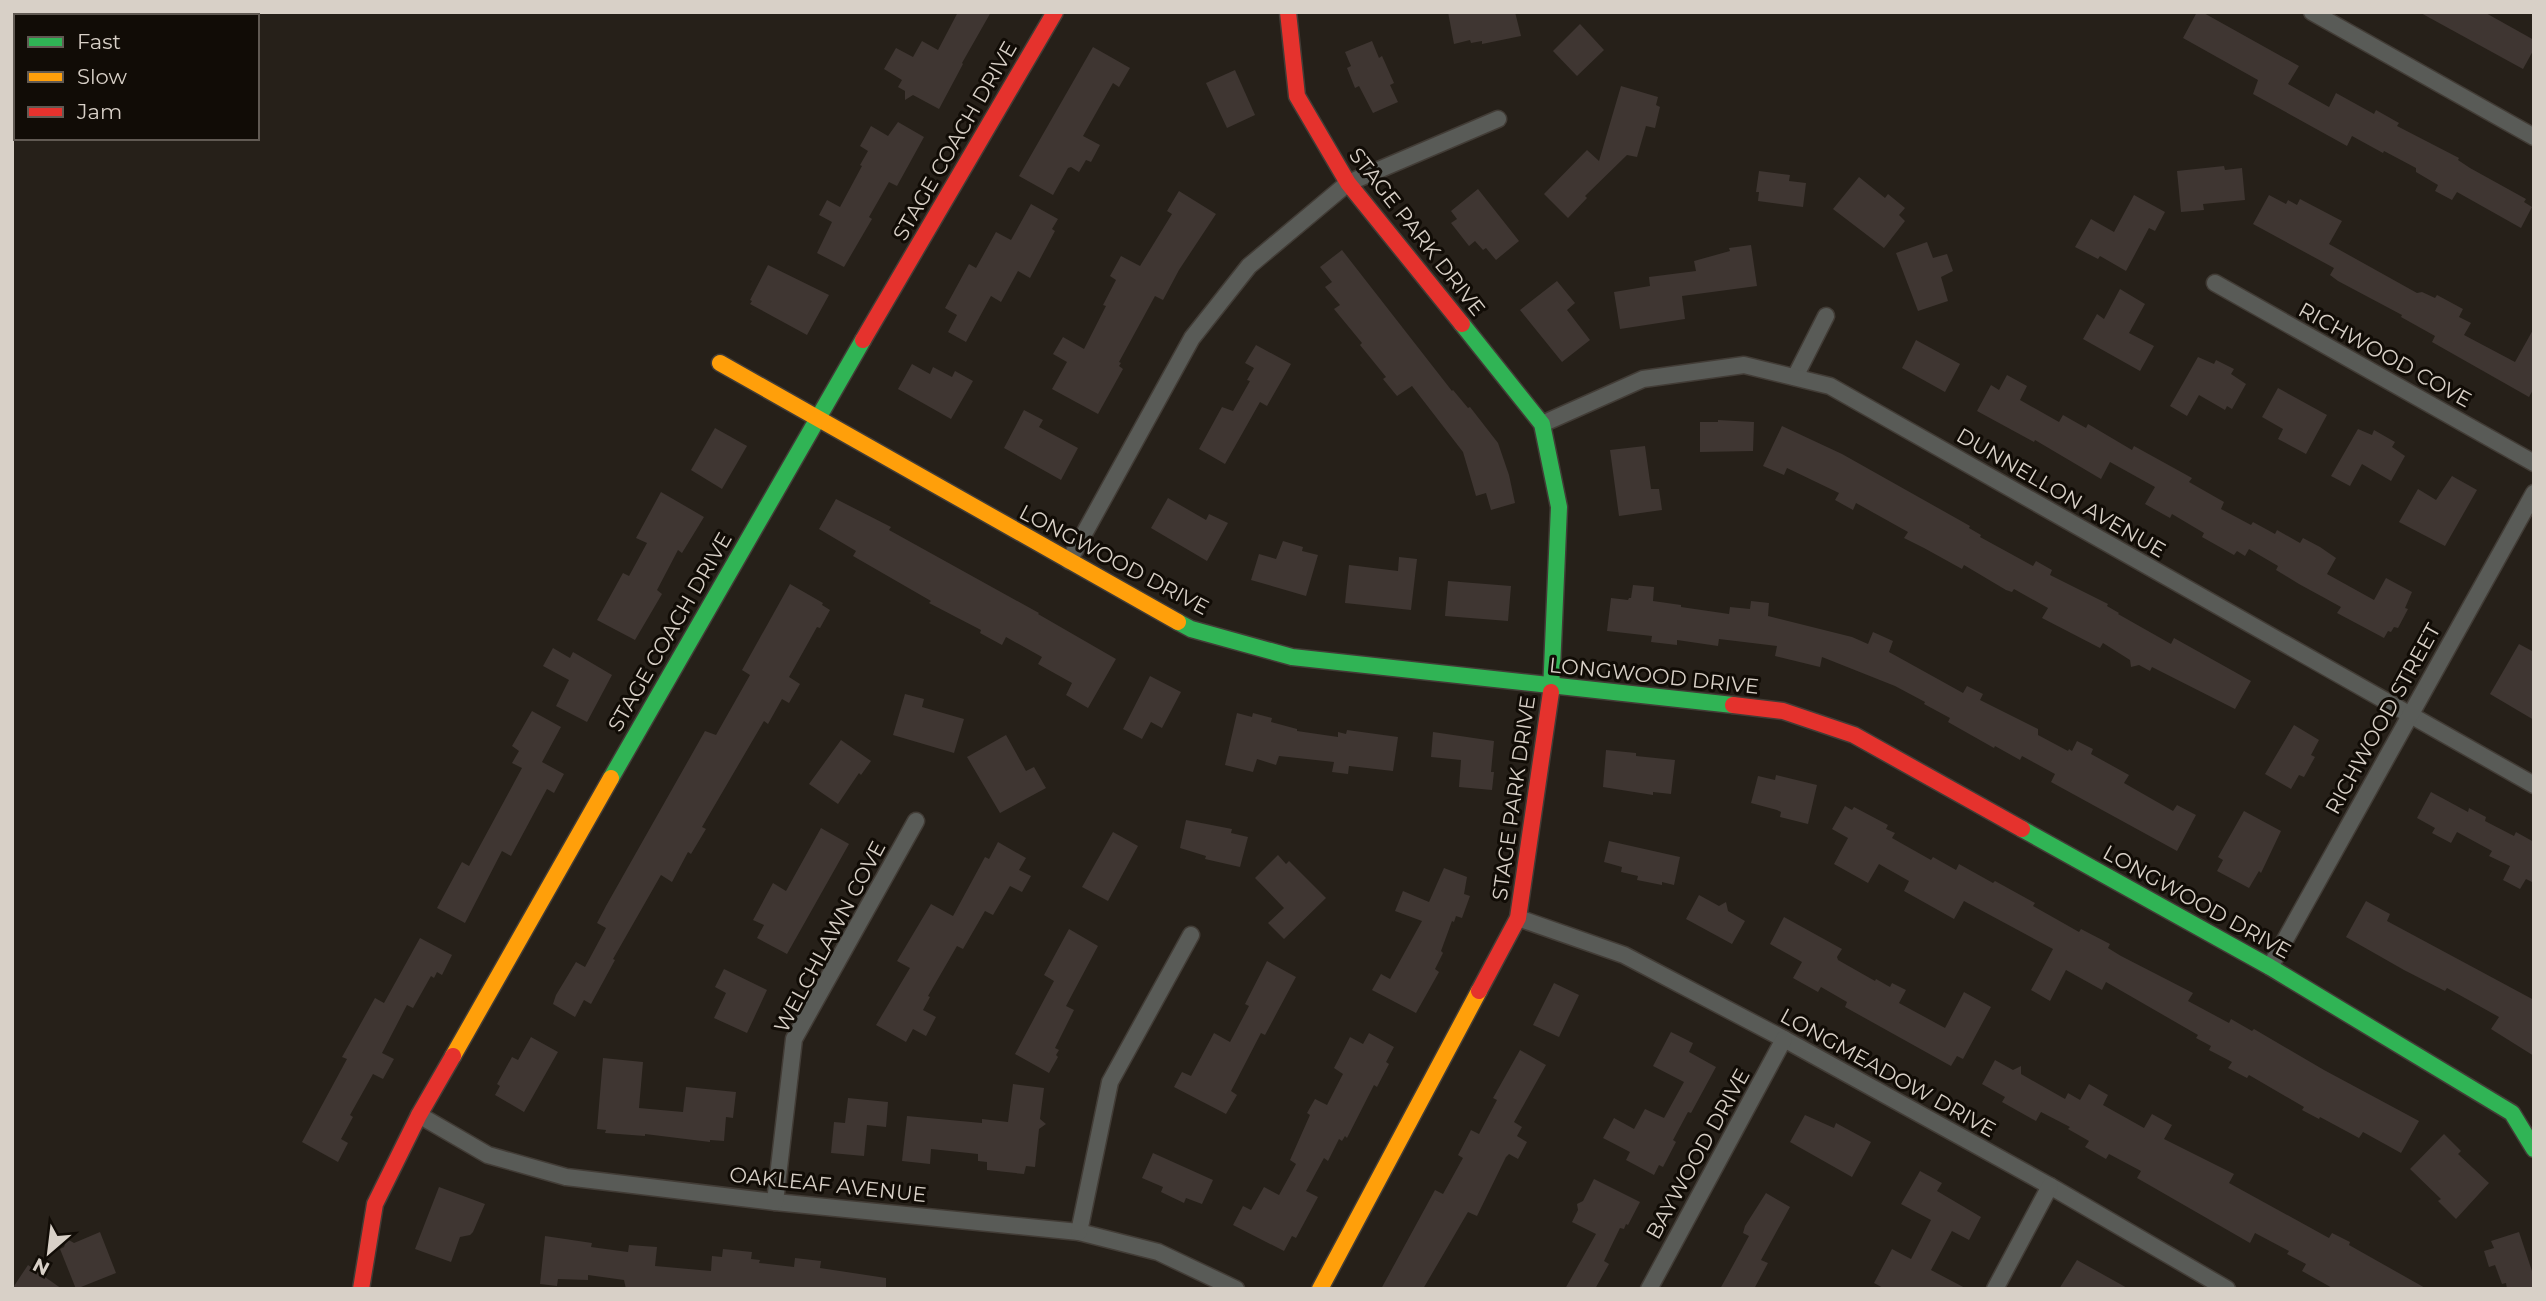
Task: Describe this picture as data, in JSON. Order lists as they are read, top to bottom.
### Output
{
  "streets": {
    "street": [
      "STAGE COACH DRIVE",
      "STAGE PARK DRIVE",
      "RICHWOOD COVE",
      "DUNNELLON AVENUE",
      "LONGWOOD DRIVE",
      "RICHWOOD STREET",
      "WELCHLAWN COVE",
      "LONGMEADOW DRIVE",
      "BAYWOOD DRIVE",
      "OAKLEAF AVENUE"
    ]
  },
  "crossings": [
    ["STAGE COACH DRIVE", "LONGWOOD DRIVE"],
    ["STAGE COACH DRIVE", "OAKLEAF AVENUE"],
    ["STAGE PARK DRIVE", "DUNNELLON AVENUE"],
    ["STAGE PARK DRIVE", "LONGWOOD DRIVE"],
    ["STAGE PARK DRIVE", "LONGMEADOW DRIVE"],
    ["DUNNELLON AVENUE", "RICHWOOD STREET"],
    ["LONGWOOD DRIVE", "RICHWOOD STREET"],
    ["WELCHLAWN COVE", "OAKLEAF AVENUE"],
    ["LONGMEADOW DRIVE", "BAYWOOD DRIVE"]
  ],
  "legend": ["Fast", "Slow", "Jam"],
  "north": "bottom left"
}
